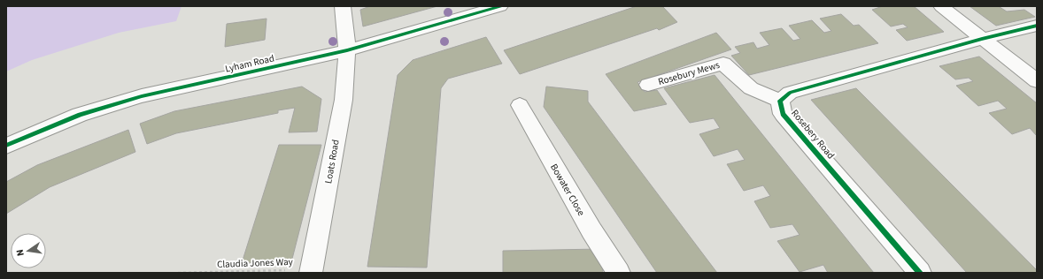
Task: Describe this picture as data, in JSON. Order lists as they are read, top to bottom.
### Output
{
  "streets": {
    "street": [
      "Lyham Road",
      "Rosebury Mews",
      "Rosebery Road",
      "Loats Road",
      "Bowater Close"
    ],
    "path": ["Claudia Jones Way"]
  },
  "crossings": [
    ["Lyham Road", "Loats Road"],
    ["Rosebury Mews", "Rosebery Road"],
    ["Loats Road", "Claudia Jones Way"]
  ],
  "north": "left"
}
